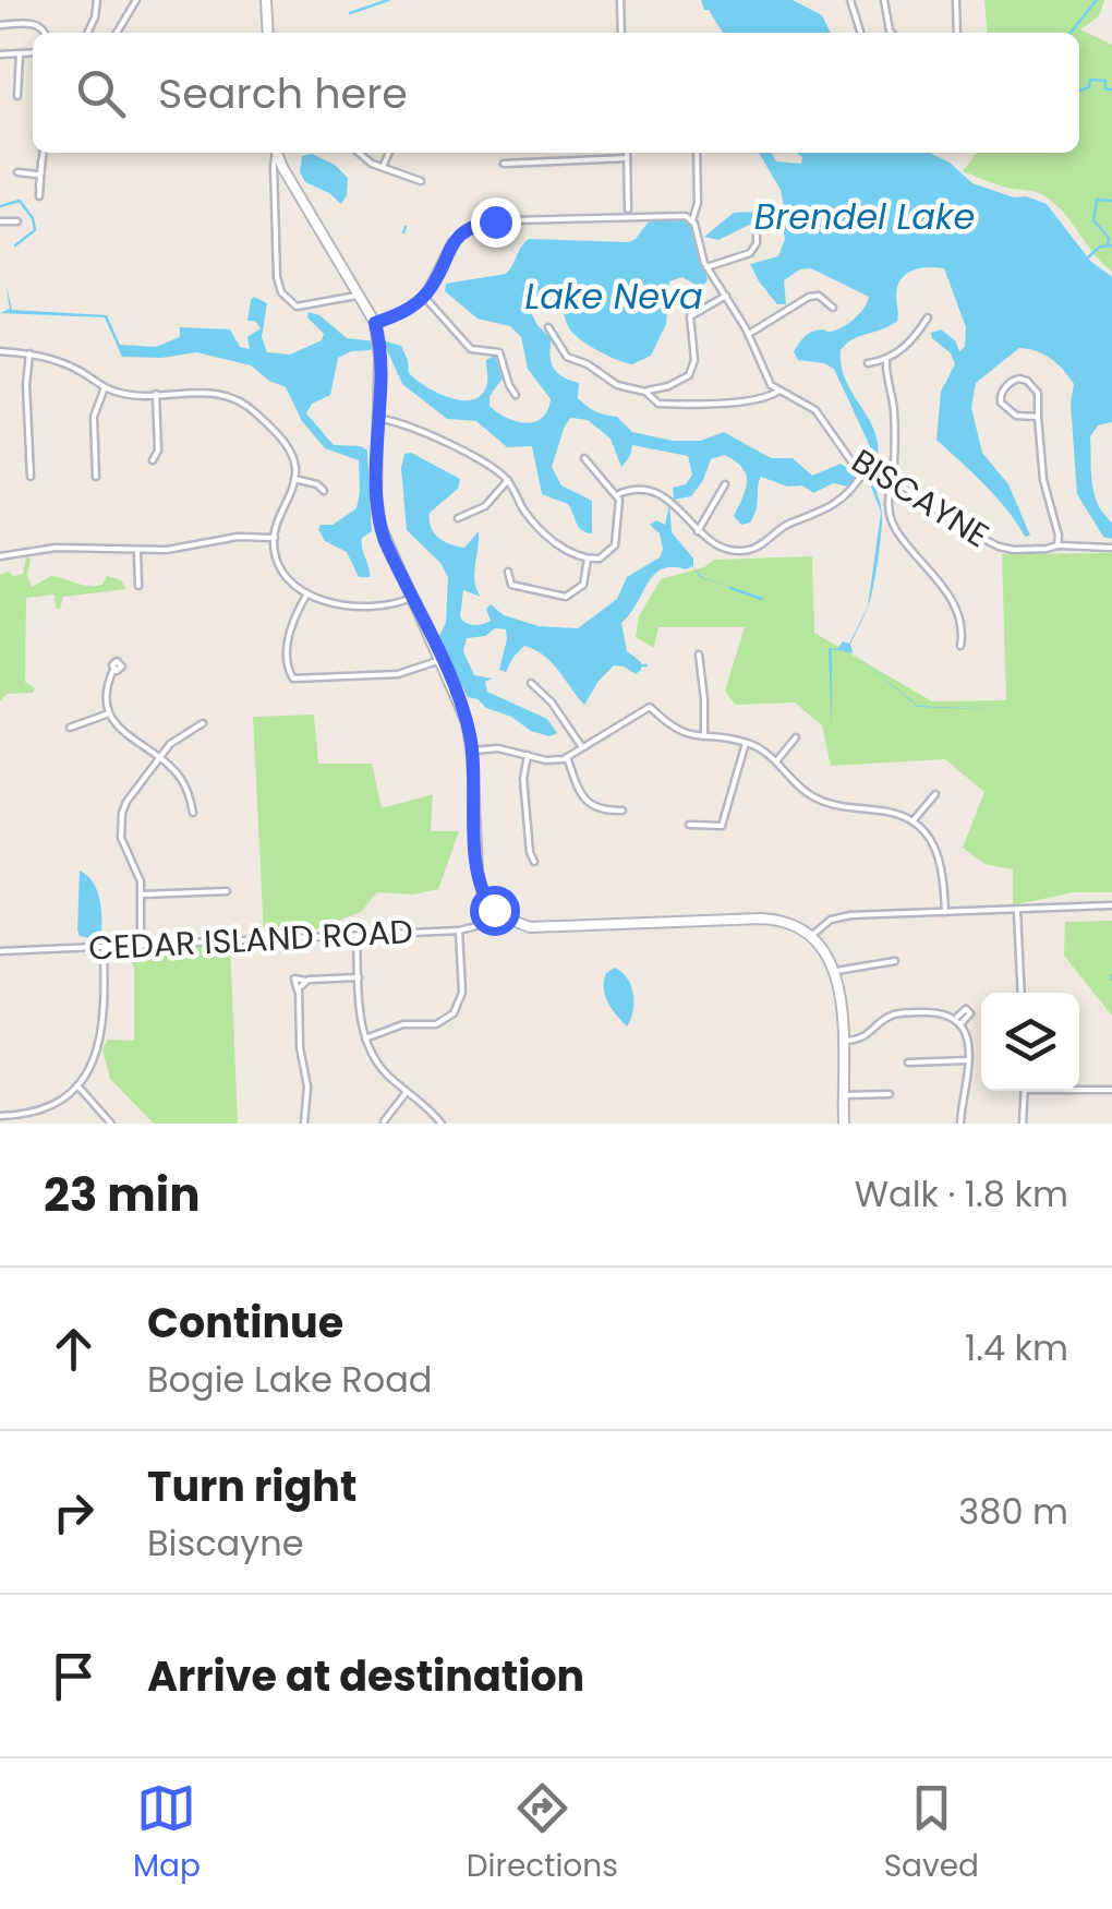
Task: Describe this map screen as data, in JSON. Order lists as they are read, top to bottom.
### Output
{
  "streets": {
    "street": ["BISCAYNE", "CEDAR ISLAND ROAD"]
  },
  "water": ["Brendel Lake", "Lake Neva"],
  "page": {
    "search": "Search here",
    "heading": ["23 min", "Walk · 1.8 km"],
    "list": [
      ["Continue", "Bogie Lake Road", "1.4 km"],
      ["Turn right", "Biscayne", "380 m"],
      "Arrive at destination"
    ],
    "nav": ["Map", "Directions", "Saved"]
  }
}
